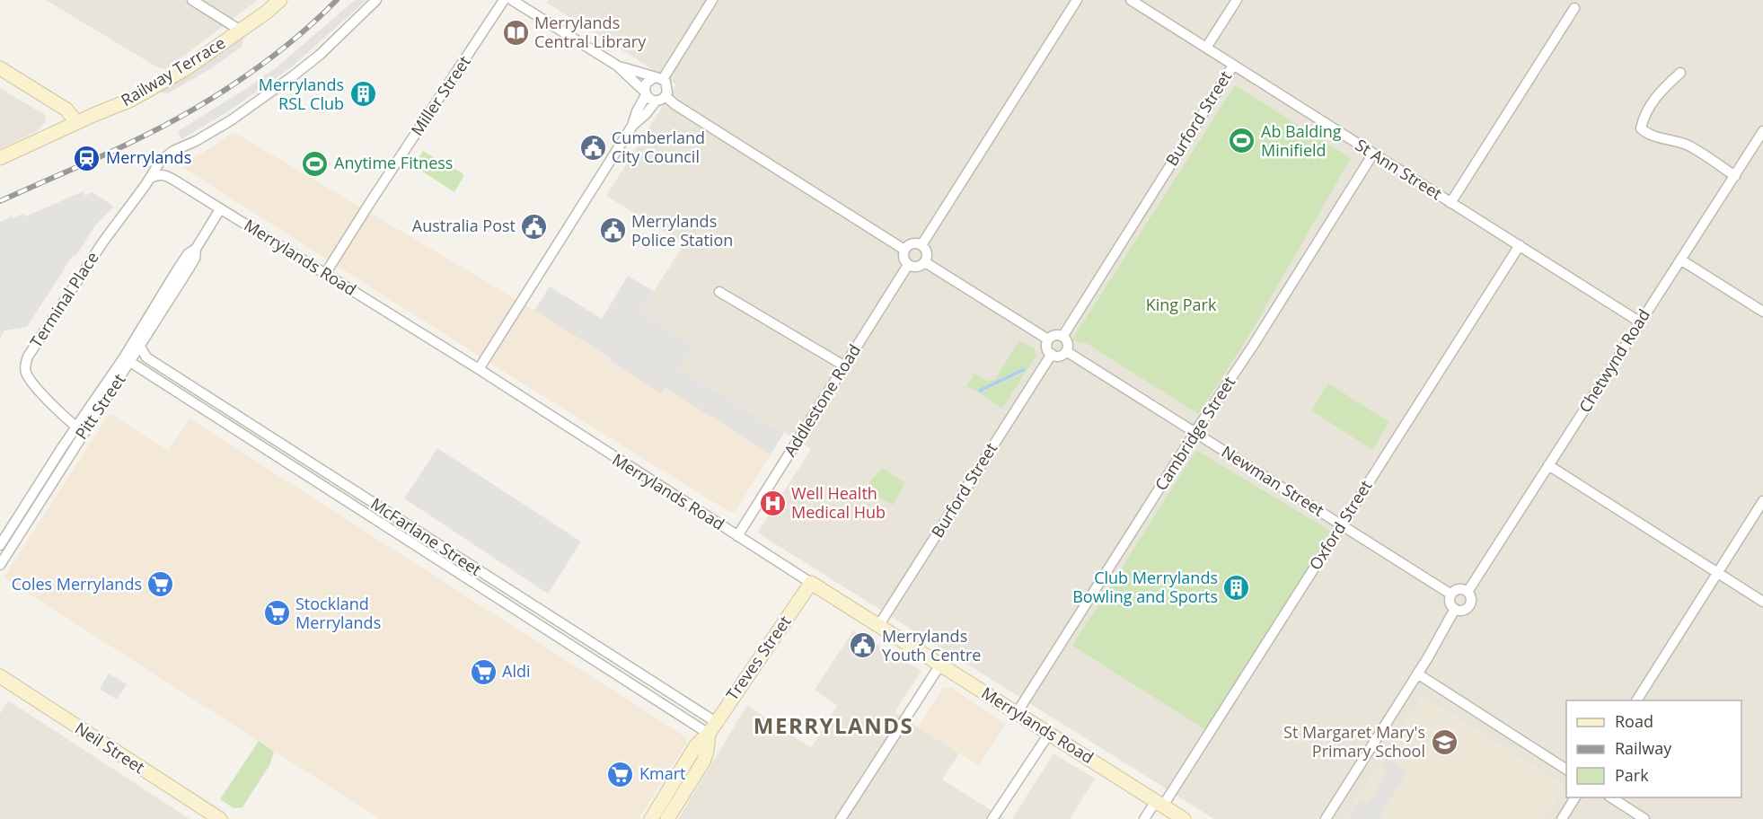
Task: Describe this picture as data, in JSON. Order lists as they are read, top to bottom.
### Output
{
  "streets": {
    "main road": [
      "Railway Terrace",
      "Merrylands Road",
      "Treves Street",
      "Neil Street"
    ],
    "street": [
      "Miller Street",
      "Burford Street",
      "St Ann Street",
      "Terminal Place",
      "Chetwynd Road",
      "Addlestone Road",
      "Pitt Street",
      "Cambridge Street",
      "Newman Street",
      "Oxford Street",
      "McFarlane Street"
    ]
  },
  "crossings": [
    ["Miller Street", "Merrylands Road"],
    ["Burford Street", "St Ann Street"],
    ["Burford Street", "Merrylands Road"],
    ["Burford Street", "Newman Street"],
    ["St Ann Street", "Chetwynd Road"],
    ["St Ann Street", "Cambridge Street"],
    ["St Ann Street", "Oxford Street"],
    ["Merrylands Road", "Terminal Place"],
    ["Merrylands Road", "Addlestone Road"],
    ["Merrylands Road", "Pitt Street"],
    ["Merrylands Road", "Cambridge Street"],
    ["Merrylands Road", "Oxford Street"],
    ["Merrylands Road", "Treves Street"],
    ["Terminal Place", "Pitt Street"],
    ["Chetwynd Road", "Newman Street"],
    ["Pitt Street", "McFarlane Street"],
    ["Cambridge Street", "Newman Street"],
    ["Newman Street", "Oxford Street"],
    ["McFarlane Street", "Treves Street"]
  ],
  "districts": ["MERRYLANDS"],
  "parks": ["King Park"],
  "places": {
    "library": ["Merrylands Central Library"],
    "building": ["Merrylands RSL Club", "Club Merrylands Bowling and Sports"],
    "sports": ["Ab Balding Minifield", "Anytime Fitness"],
    "public building": [
      "Cumberland City Council",
      "Australia Post",
      "Merrylands Police Station",
      "Merrylands Youth Centre"
    ],
    "station": ["Merrylands"],
    "hospital": ["Well Health Medical Hub"],
    "supermarket": [
      "Coles Merrylands",
      "Stockland Merrylands",
      "Aldi",
      "Kmart"
    ],
    "school or university": ["St Margaret Mary's Primary School"]
  },
  "legend": ["Road", "Railway", "Park"]
}
